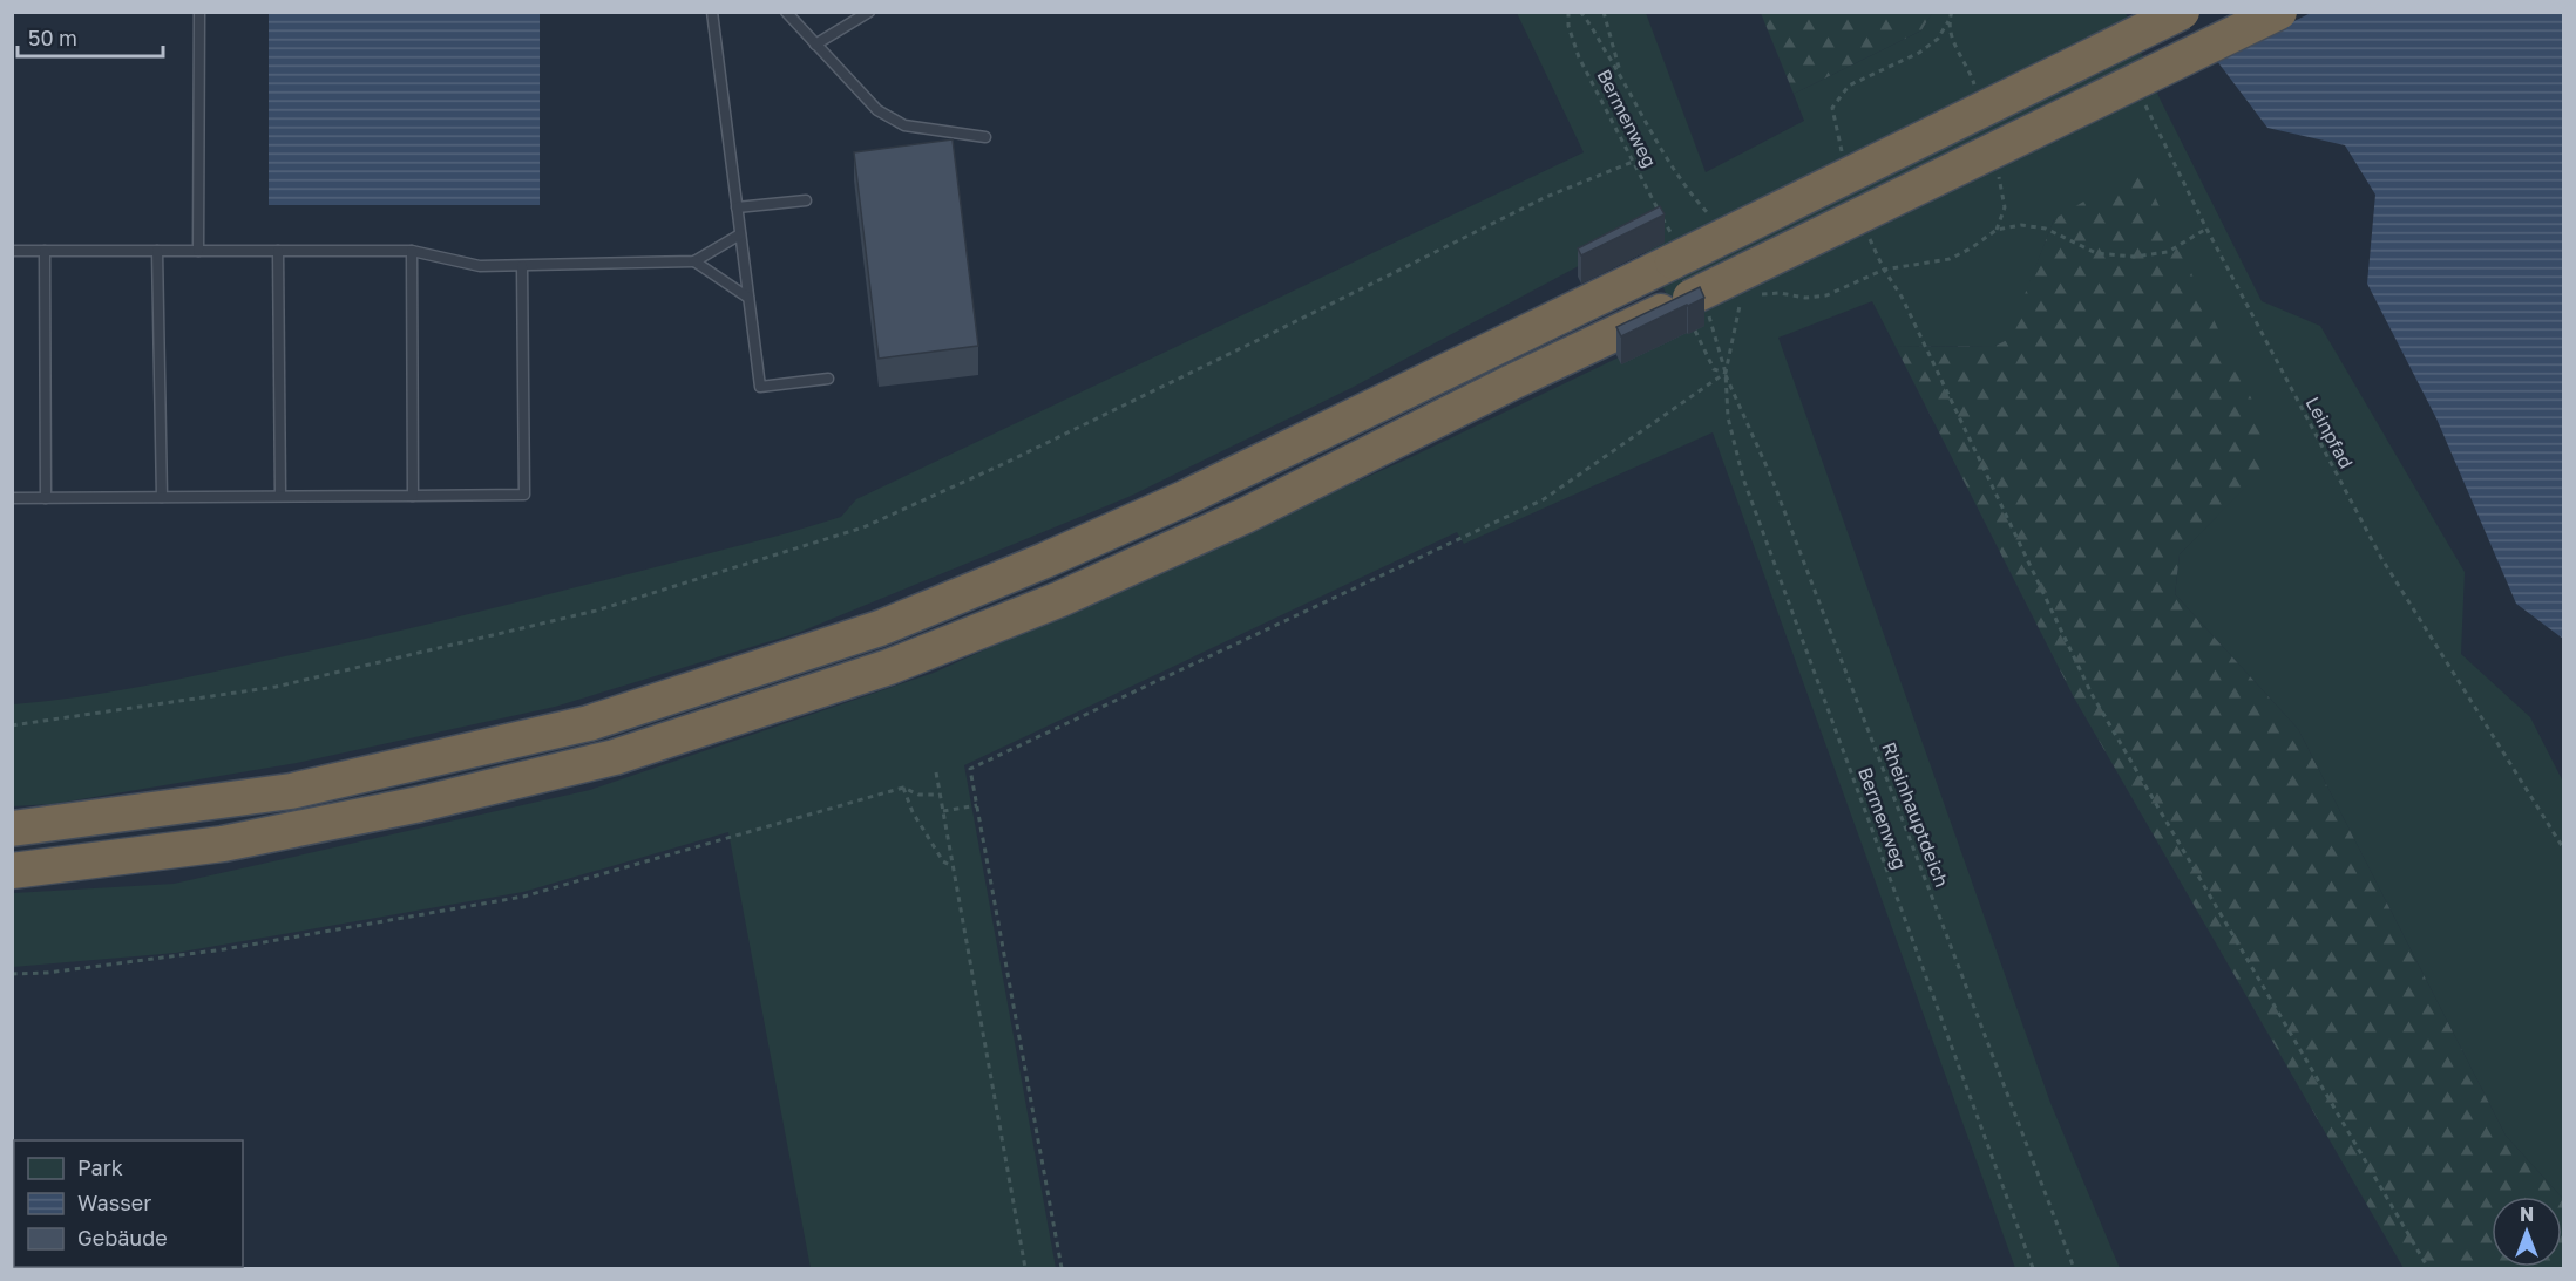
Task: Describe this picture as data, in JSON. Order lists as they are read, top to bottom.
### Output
{
  "streets": {
    "path": ["Bermenweg", "Leinpfad", "Rheinhauptdeich"]
  },
  "crossings": [
    ["Bermenweg", "Rheinhauptdeich"]
  ],
  "legend": ["Park", "Wasser", "Gebäude"],
  "scale_bar": "50 m",
  "north": "top"
}
